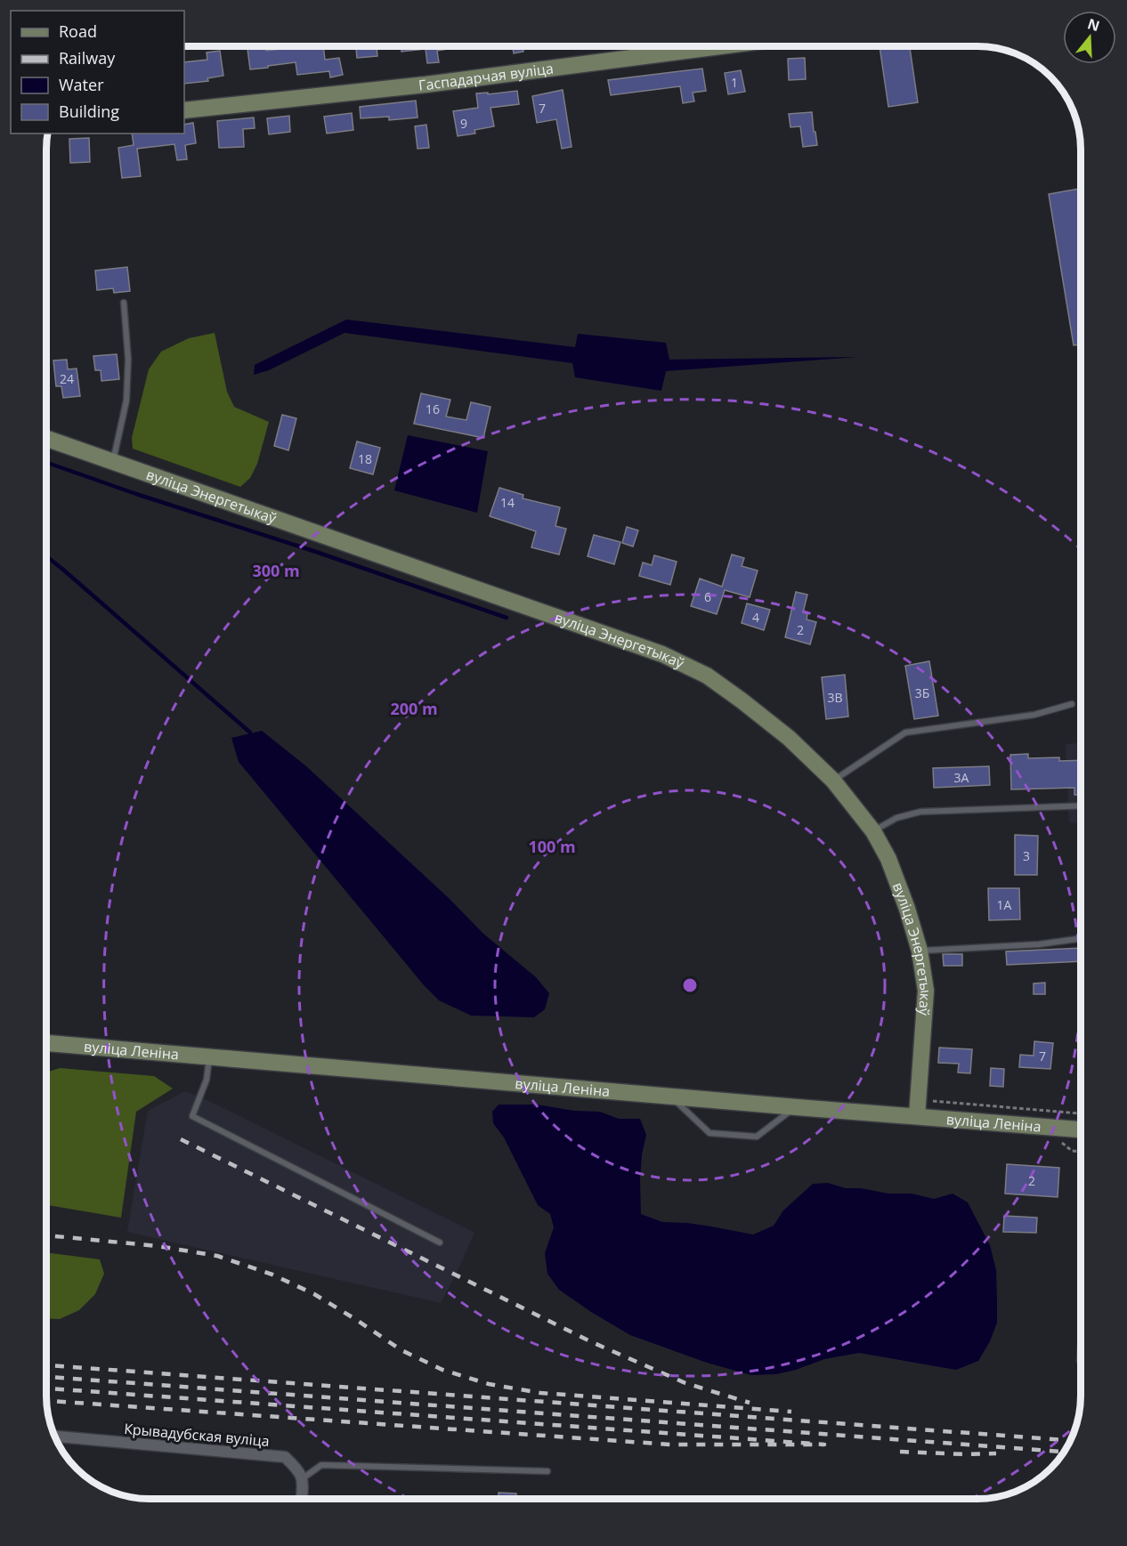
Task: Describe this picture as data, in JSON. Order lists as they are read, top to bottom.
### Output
{
  "streets": {
    "street": [
      "Гаспадарчая вуліца",
      "вуліца Энергетыкаў",
      "вуліца Леніна",
      "Крывадубская вуліца"
    ]
  },
  "crossings": [
    ["вуліца Энергетыкаў", "вуліца Леніна"]
  ],
  "house_numbers": [
    "1",
    "7",
    "9",
    "24",
    "16",
    "18",
    "14",
    "6",
    "4",
    "2",
    "3Б",
    "3В",
    "3А",
    "3",
    "1А",
    "7",
    "2"
  ],
  "legend": [
    "Road",
    "Railway",
    "Water",
    "Building"
  ],
  "north": "top",
  "rings": ["300 m", "200 m", "100 m"]
}
